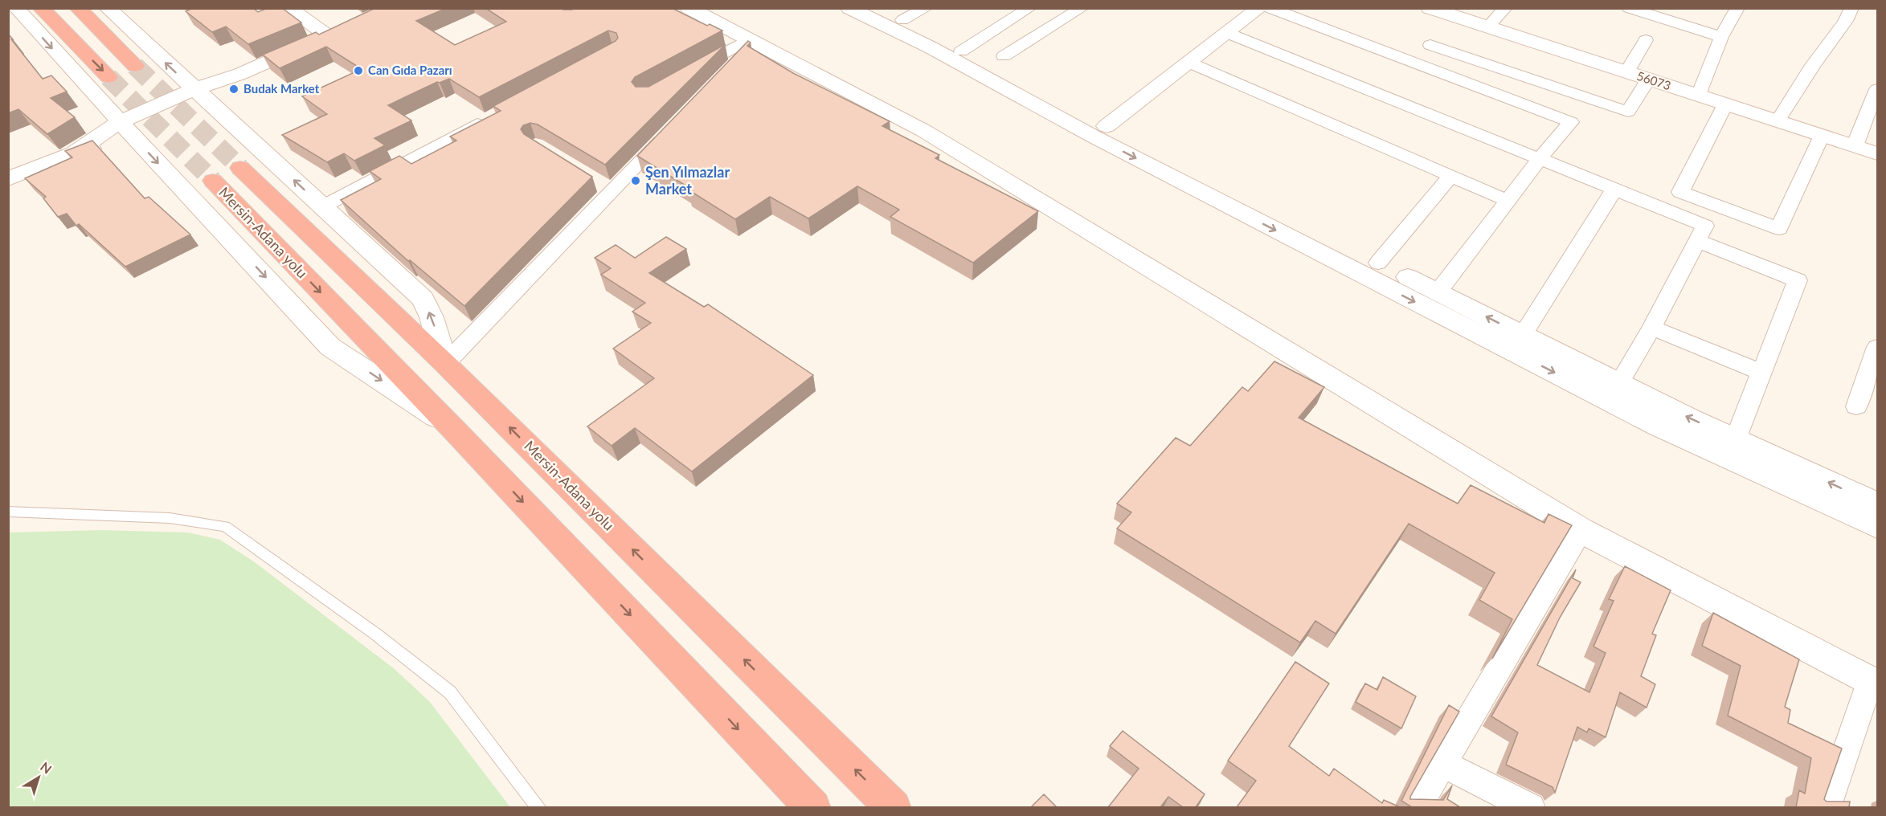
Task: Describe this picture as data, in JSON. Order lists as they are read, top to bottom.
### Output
{
  "streets": {
    "highway": ["Mersin-Adana yolu"],
    "main road": ["56073"]
  },
  "places": ["Can Gıda Pazarı", "Budak Market", "Şen Yılmazlar Market"],
  "north": "top right"
}
